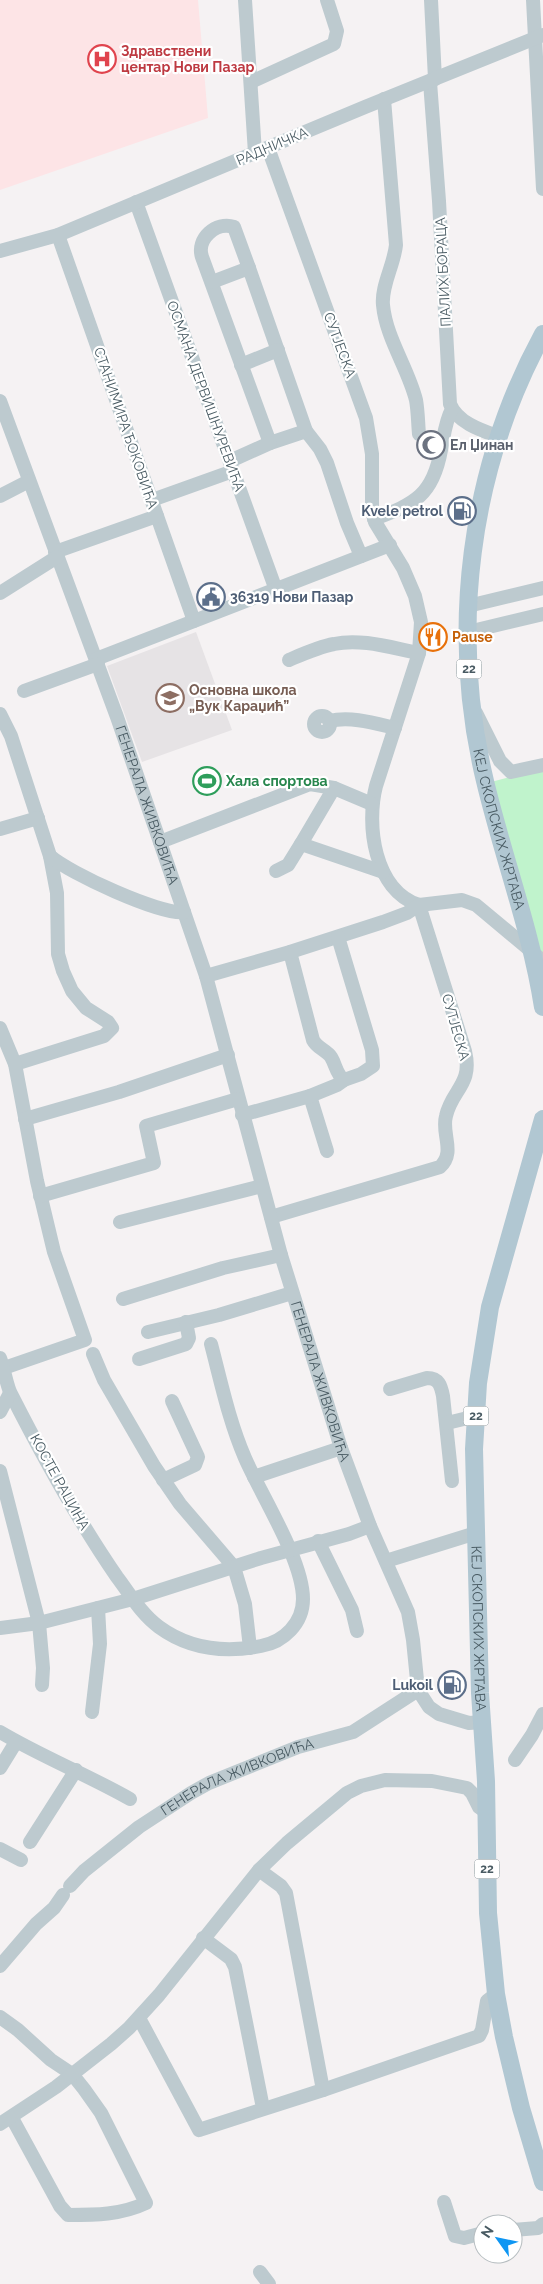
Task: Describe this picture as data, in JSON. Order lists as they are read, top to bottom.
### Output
{
  "streets": {
    "main road": ["22", "КЕЈ СКОПСКИХ ЖРТАВА"],
    "street": [
      "РАДНИЧКА",
      "ПАЛИХ БОРАЦА",
      "СУТЈЕСКА",
      "ОСМАНА ДЕРВИШНУРЕВИЋА",
      "СТАНИМИРА ЂОКОВИЋА",
      "ГЕНЕРАЛА ЖИВКОВИЋА",
      "КОСТЕ РАЦИНА"
    ]
  },
  "crossings": [
    ["РАДНИЧКА", "ПАЛИХ БОРАЦА"],
    ["РАДНИЧКА", "СУТЈЕСКА"],
    ["РАДНИЧКА", "ОСМАНА ДЕРВИШНУРЕВИЋА"],
    ["РАДНИЧКА", "СТАНИМИРА ЂОКОВИЋА"],
    ["СУТЈЕСКА", "ГЕНЕРАЛА ЖИВКОВИЋА"],
    ["22", "КЕЈ СКОПСКИХ ЖРТАВА"],
    ["ГЕНЕРАЛА ЖИВКОВИЋА", "КЕЈ СКОПСКИХ ЖРТАВА"]
  ],
  "places": {
    "hospital": ["Здравствени центар Нови Пазар"],
    "mosque": ["Ел Џинан"],
    "fuel station": ["Kvele petrol", "Lukoil"],
    "public building": ["36319 Нови Пазар"],
    "restaurant": ["Pause"],
    "school or university": ["Основна школа „Вук Караџић”"],
    "sports": ["Хала спортова"]
  },
  "north": "top left"
}
